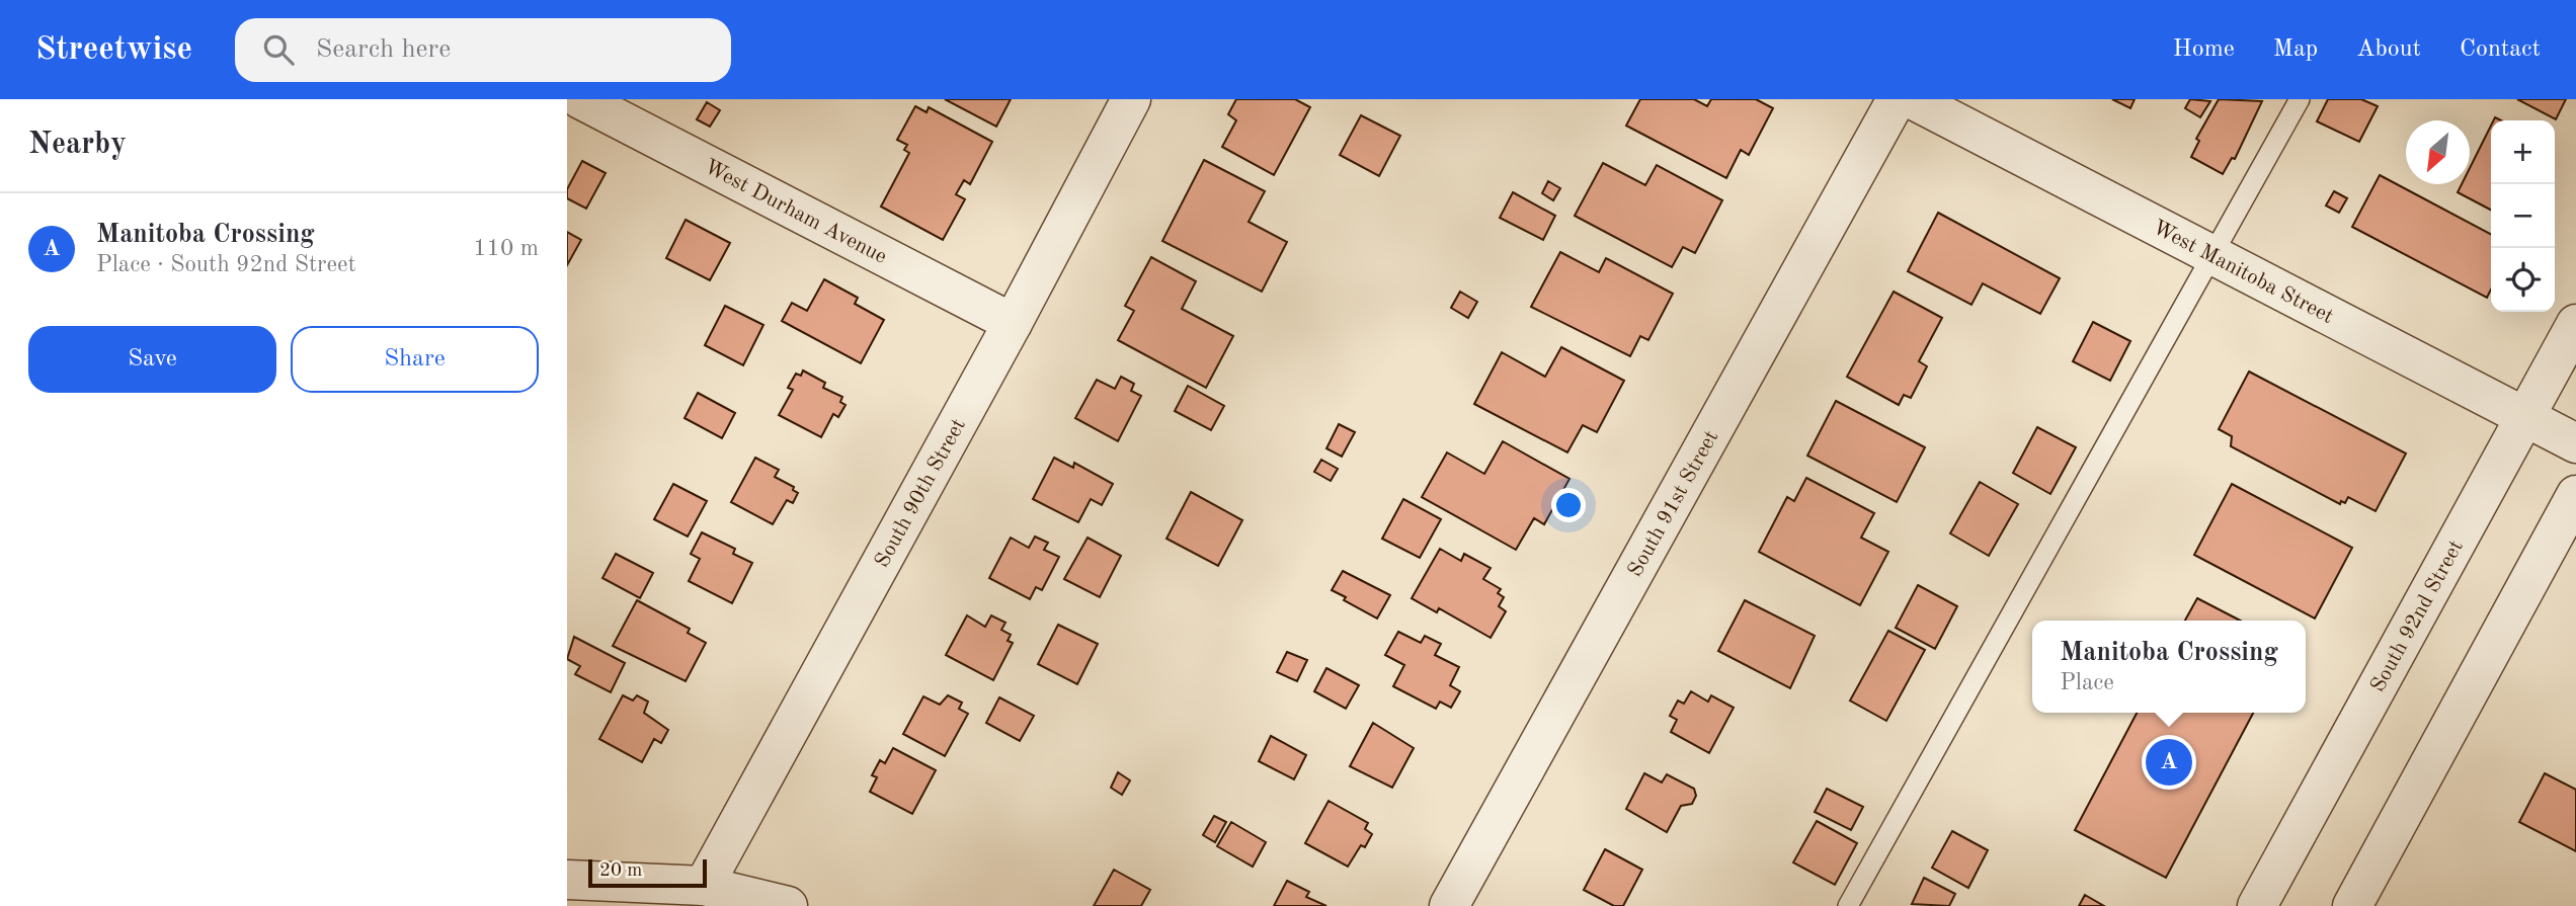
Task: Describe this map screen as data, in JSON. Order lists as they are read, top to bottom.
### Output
{
  "streets": {
    "street": [
      "West Durham Avenue",
      "West Manitoba Street",
      "South 90th Street",
      "South 91st Street",
      "South 92nd Street"
    ]
  },
  "crossings": [
    ["West Durham Avenue", "South 90th Street"],
    ["West Manitoba Street", "South 92nd Street"]
  ],
  "scale_bar": "20 m",
  "north": "bottom left",
  "page": {
    "header": "Streetwise",
    "search": "Search here",
    "nav": [
      "Home",
      "Map",
      "About",
      "Contact"
    ],
    "heading": "Nearby",
    "map_buttons": ["+", "−"],
    "list": [
      {
        "mark": "A",
        "name": "Manitoba Crossing",
        "note": "Place · South 92nd Street",
        "value": "110 m"
      }
    ],
    "buttons": ["Save", "Share"],
    "popup": ["Manitoba Crossing", "Place"],
    "pins": "A",
    "scale": "20 m"
  }
}
